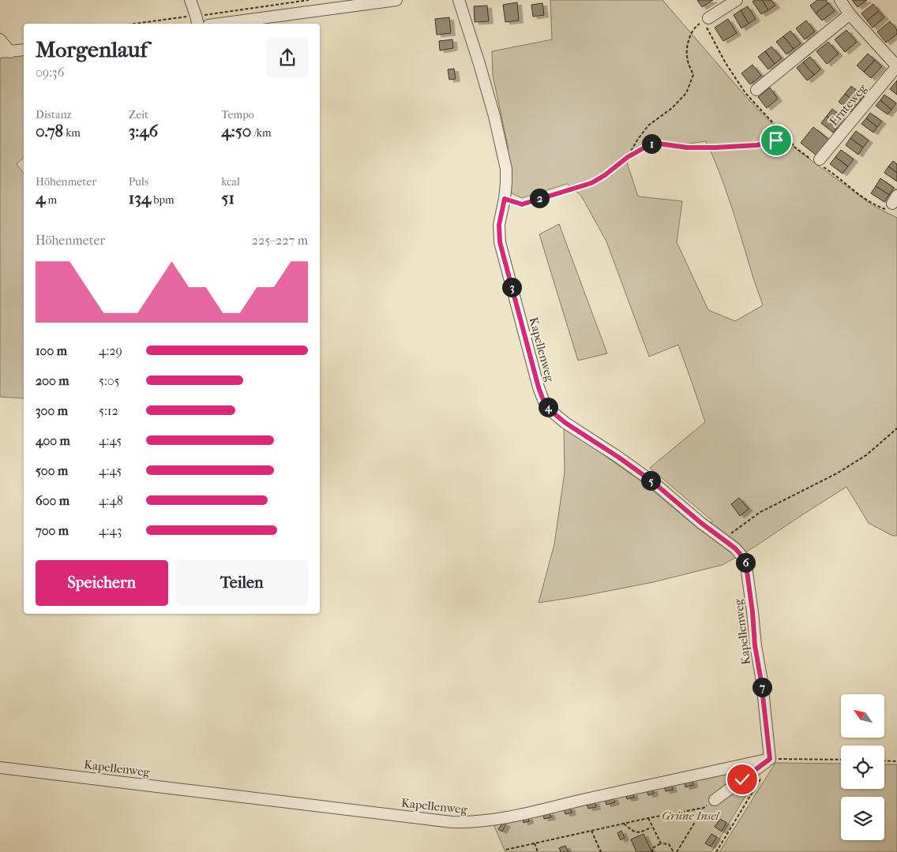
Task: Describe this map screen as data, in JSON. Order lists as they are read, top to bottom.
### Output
{
  "streets": {
    "street": ["Ernteweg", "Kapellenweg"]
  },
  "parks": ["Grüne Insel"],
  "north": "top left",
  "page": {
    "heading": ["Morgenlauf", "09:36"],
    "stats": [
      ["Distanz", "0.78 km"],
      ["Zeit", "3:46"],
      ["Tempo", "4:50 /km"],
      ["Höhenmeter", "4 m"],
      ["Puls", "134 bpm"],
      ["kcal", "51"]
    ],
    "pins": [
      "1",
      "2",
      "3",
      "4",
      "5",
      "6",
      "7"
    ],
    "chart": ["Höhenmeter", "225–227 m"],
    "list": [
      {
        "name": "100 m",
        "note": "4:29"
      },
      {
        "name": "200 m",
        "note": "5:05"
      },
      {
        "name": "300 m",
        "note": "5:12"
      },
      {
        "name": "400 m",
        "note": "4:45"
      },
      {
        "name": "500 m",
        "note": "4:45"
      },
      {
        "name": "600 m",
        "note": "4:48"
      },
      {
        "name": "700 m",
        "note": "4:43"
      }
    ],
    "buttons": ["Speichern", "Teilen"]
  }
}
